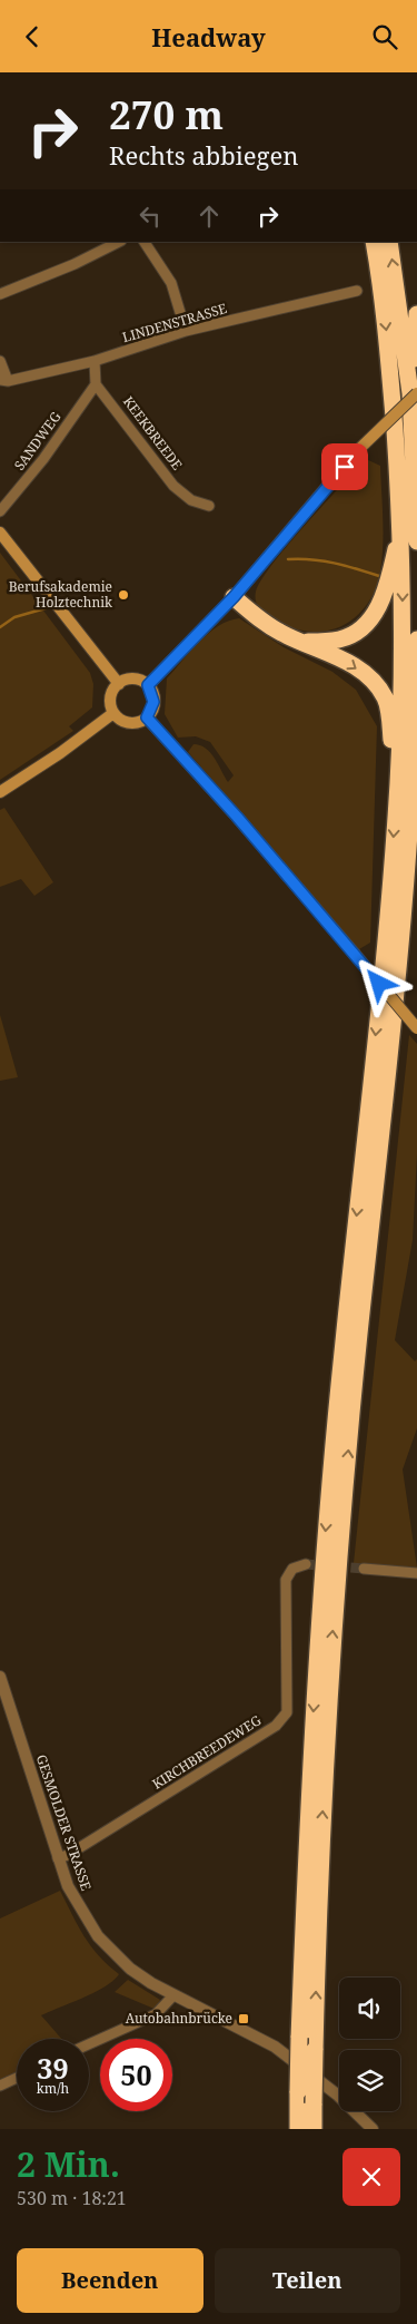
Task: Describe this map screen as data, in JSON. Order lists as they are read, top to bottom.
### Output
{
  "streets": {
    "street": [
      "LINDENSTRASSE",
      "KEEKBREEDE",
      "SANDWEG",
      "KIRCHBREEDEWEG",
      "GESMOLDER STRASSE"
    ]
  },
  "crossings": [
    ["KEEKBREEDE", "SANDWEG"],
    ["KIRCHBREEDEWEG", "GESMOLDER STRASSE"]
  ],
  "places": {
    "other": ["Berufsakademie Holztechnik"],
    "transit": ["Autobahnbrücke"]
  },
  "page": {
    "header": "Headway",
    "turn": ["270 m", "Rechts abbiegen"],
    "speed": "39 km/h",
    "limit": "50",
    "heading": ["2 Min.", "530 m · 18:21"],
    "buttons": ["Beenden", "Teilen"]
  }
}
